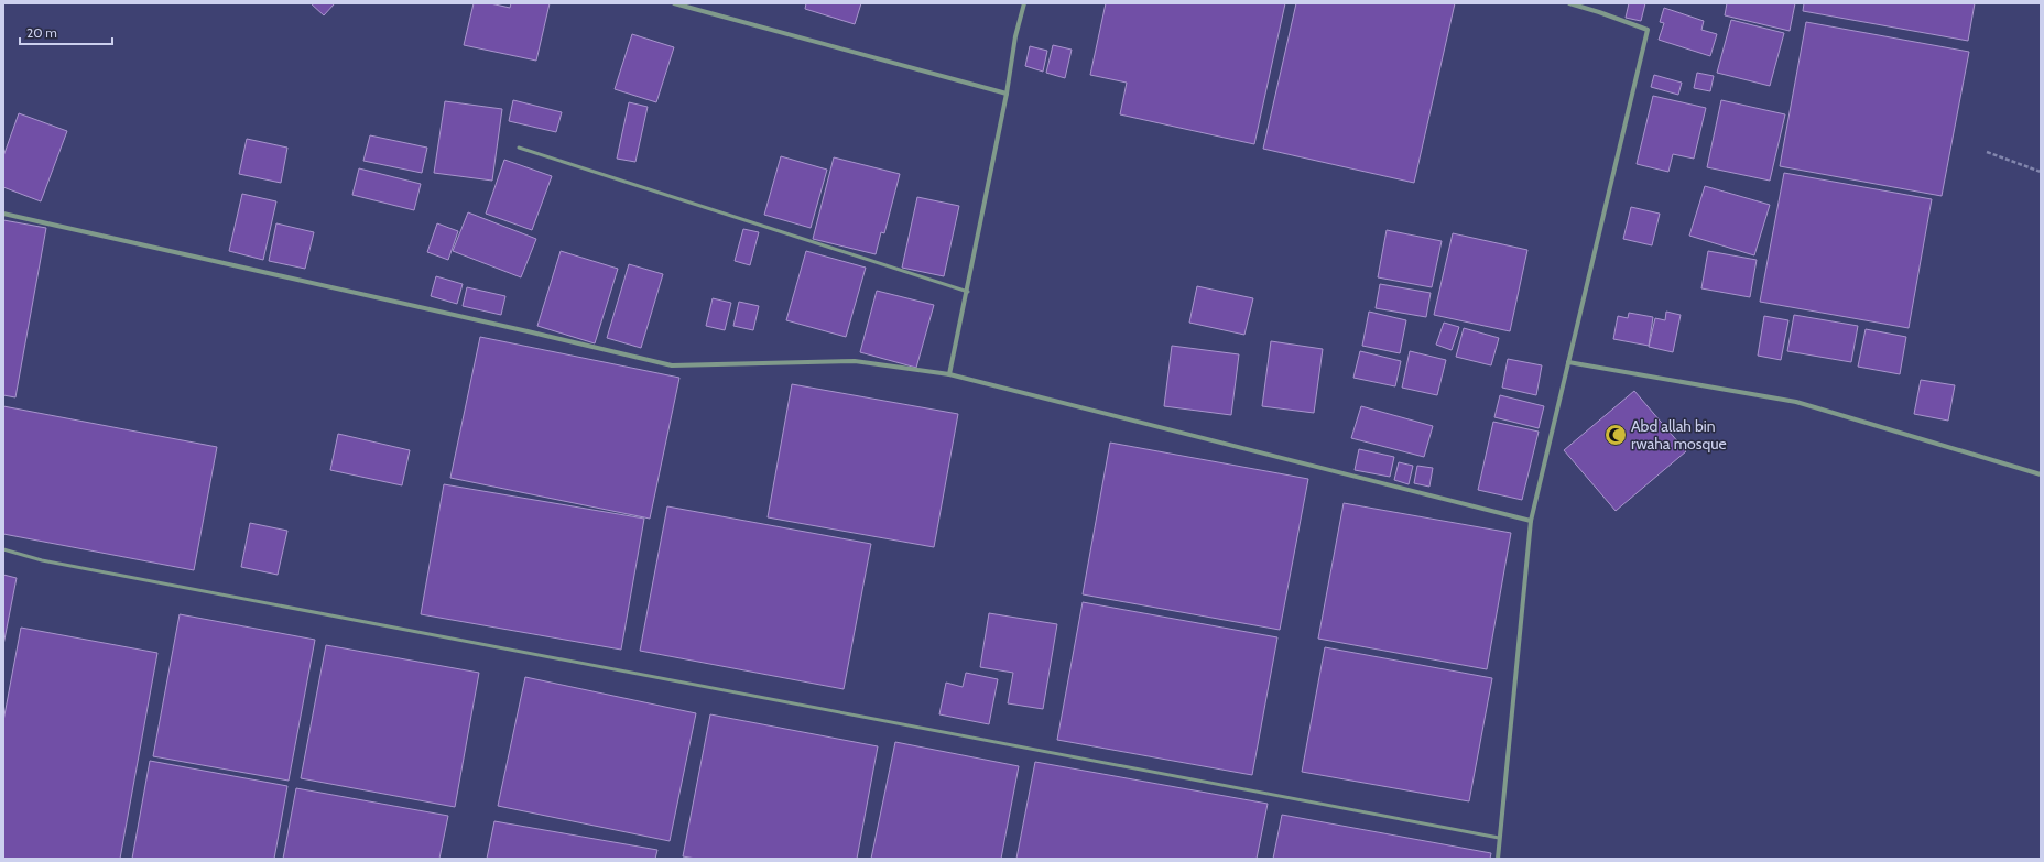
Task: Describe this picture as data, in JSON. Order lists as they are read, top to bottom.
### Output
{
  "places": {
    "mosque": ["Abd allah bin rwaha mosque"]
  },
  "scale_bar": "20 m"
}
